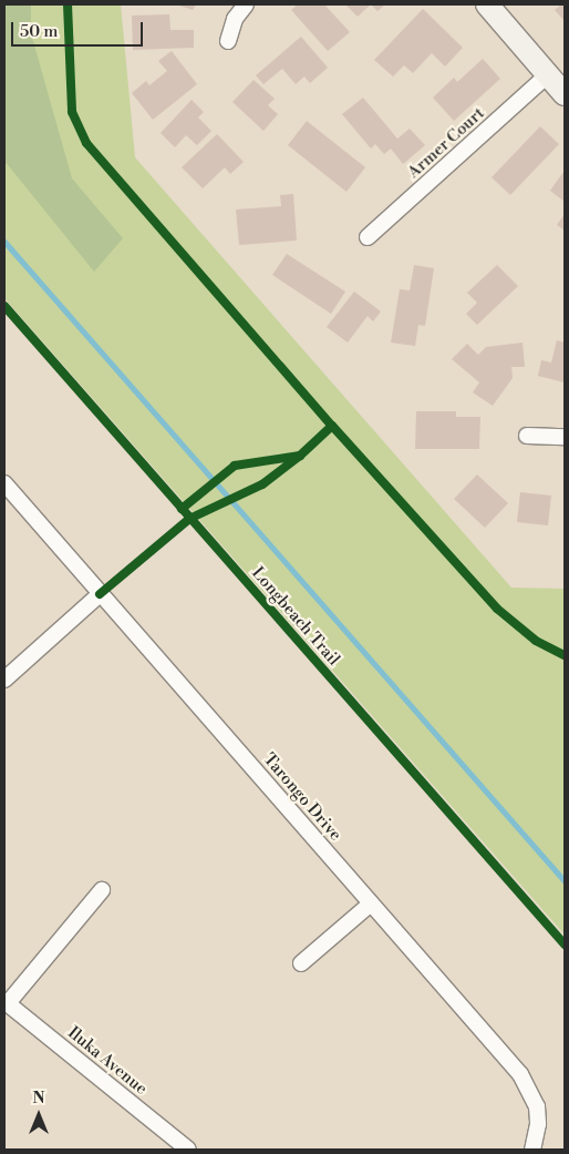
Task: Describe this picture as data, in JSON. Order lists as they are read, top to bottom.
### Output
{
  "streets": {
    "street": ["Armer Court", "Tarongo Drive", "Iluka Avenue"],
    "cycle path": ["Longbeach Trail"]
  },
  "scale_bar": "50 m",
  "north": "top"
}
